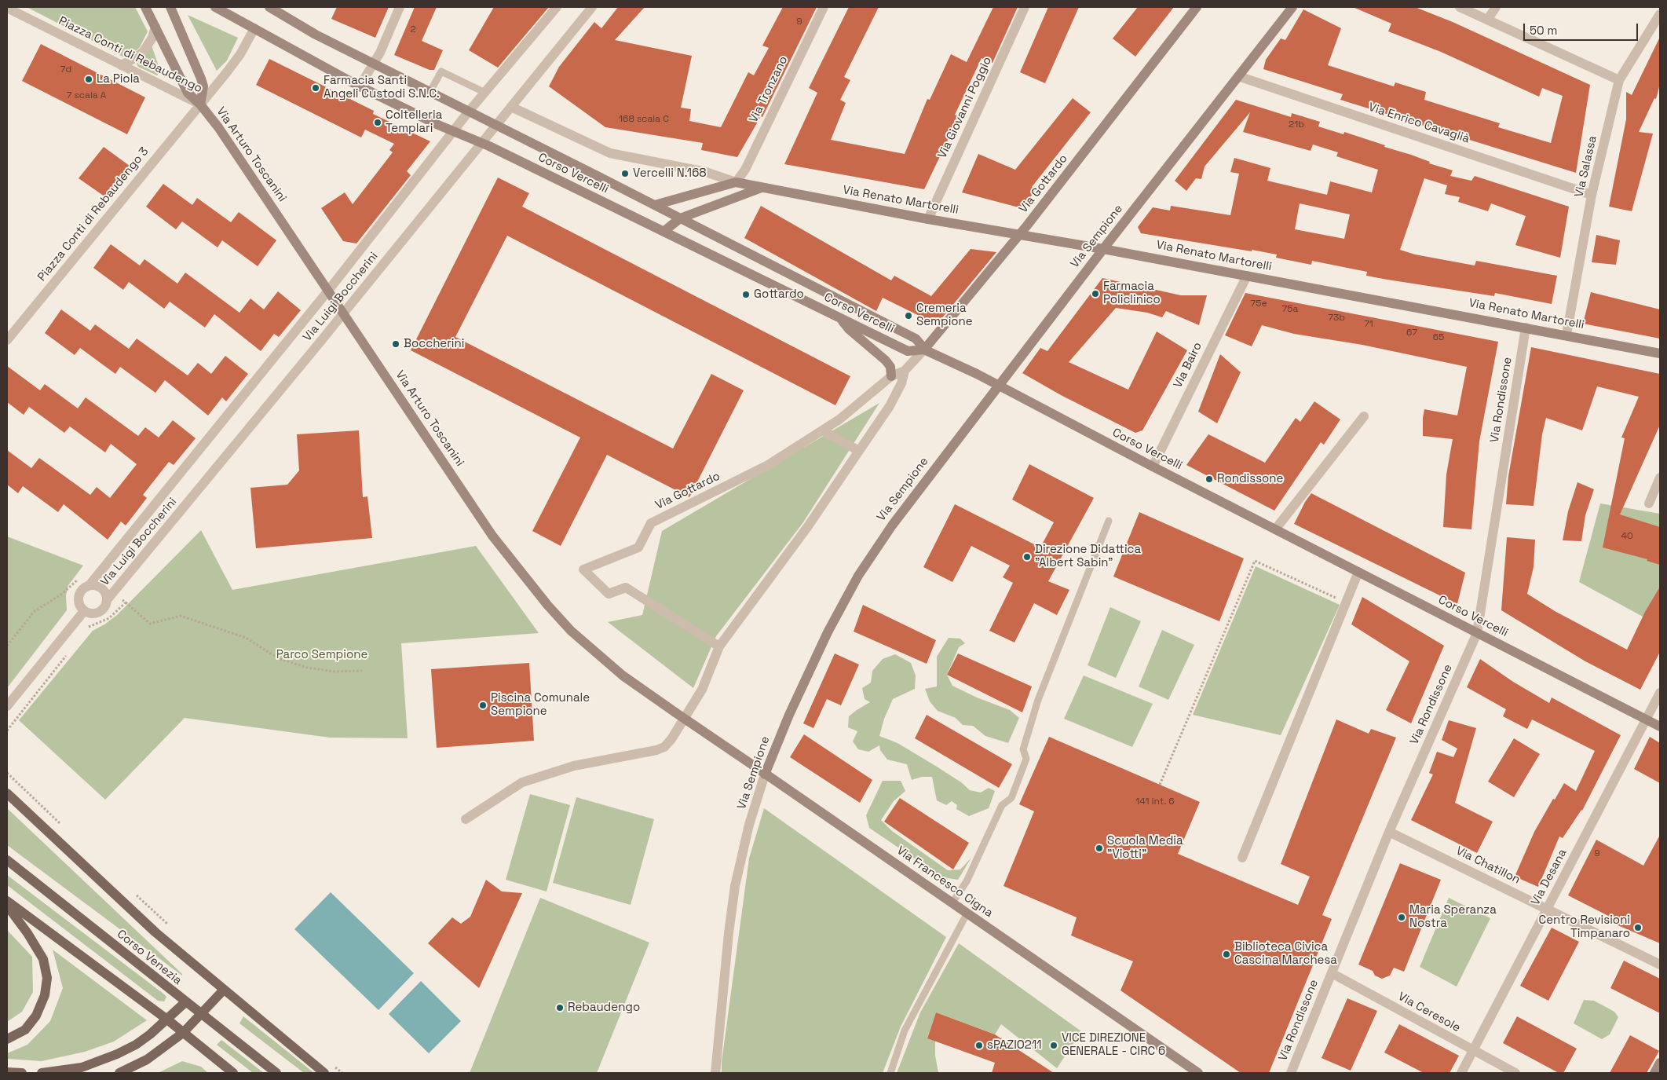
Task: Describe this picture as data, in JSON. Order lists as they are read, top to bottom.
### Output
{
  "streets": {
    "main road": ["Corso Venezia"],
    "street": [
      "Piazza Conti di Rebaudengo",
      "Via Tronzano",
      "Via Giovanni Poggio",
      "Via Enrico Cavaglià",
      "Via Arturo Toscanini",
      "Via Salassa",
      "Corso Vercelli",
      "Via Gottardo",
      "Via Renato Martorelli",
      "Piazza Conti di Rebaudengo 3",
      "Via Sempione",
      "Via Luigi Boccherini",
      "Via Bairo",
      "Via Rondissone",
      "Via Chatillon",
      "Via Desana",
      "Via Francesco Cigna",
      "Via Ceresole"
    ]
  },
  "crossings": [
    ["Piazza Conti di Rebaudengo", "Via Arturo Toscanini"],
    ["Piazza Conti di Rebaudengo", "Corso Vercelli"],
    ["Piazza Conti di Rebaudengo", "Piazza Conti di Rebaudengo 3"],
    ["Via Tronzano", "Via Renato Martorelli"],
    ["Via Giovanni Poggio", "Via Renato Martorelli"],
    ["Via Enrico Cavaglià", "Via Salassa"],
    ["Via Enrico Cavaglià", "Via Sempione"],
    ["Via Arturo Toscanini", "Piazza Conti di Rebaudengo 3"],
    ["Via Arturo Toscanini", "Via Luigi Boccherini"],
    ["Via Arturo Toscanini", "Via Francesco Cigna"],
    ["Via Salassa", "Via Renato Martorelli"],
    ["Corso Vercelli", "Via Gottardo"],
    ["Corso Vercelli", "Via Renato Martorelli"],
    ["Corso Vercelli", "Via Sempione"],
    ["Corso Vercelli", "Via Luigi Boccherini"],
    ["Corso Vercelli", "Via Bairo"],
    ["Corso Vercelli", "Via Rondissone"],
    ["Corso Vercelli", "Via Desana"],
    ["Via Gottardo", "Via Renato Martorelli"],
    ["Via Renato Martorelli", "Via Sempione"],
    ["Via Renato Martorelli", "Via Luigi Boccherini"],
    ["Via Renato Martorelli", "Via Bairo"],
    ["Via Renato Martorelli", "Via Rondissone"],
    ["Via Sempione", "Via Francesco Cigna"],
    ["Via Rondissone", "Via Chatillon"],
    ["Via Rondissone", "Via Ceresole"],
    ["Via Chatillon", "Via Desana"],
    ["Via Desana", "Via Ceresole"]
  ],
  "parks": ["Parco Sempione"],
  "places": [
    "La Piola",
    "Farmacia Santi Angeli Custodi S.N.C.",
    "Coltelleria Templari",
    "Vercelli N.168",
    "Farmacia Policlinico",
    "Gottardo",
    "Cremeria Sempione",
    "Boccherini",
    "Rondissone",
    "Direzione Didattica \"Albert Sabin\"",
    "Piscina Comunale Sempione",
    "Scuola Media \"Viotti\"",
    "Maria Speranza Nostra",
    "Centro Revisioni Timpanaro",
    "Biblioteca Civica Cascina Marchesa",
    "Rebaudengo",
    "sPAZIO211",
    "VICE DIREZIONE GENERALE - CIRC 6"
  ],
  "house_numbers": [
    "9",
    "2",
    "7d",
    "7 scala A",
    "168 scala C",
    "21b",
    "75e",
    "75a",
    "73b",
    "71",
    "67",
    "65",
    "40",
    "141 int. 6",
    "9"
  ],
  "scale_bar": "50 m"
}
